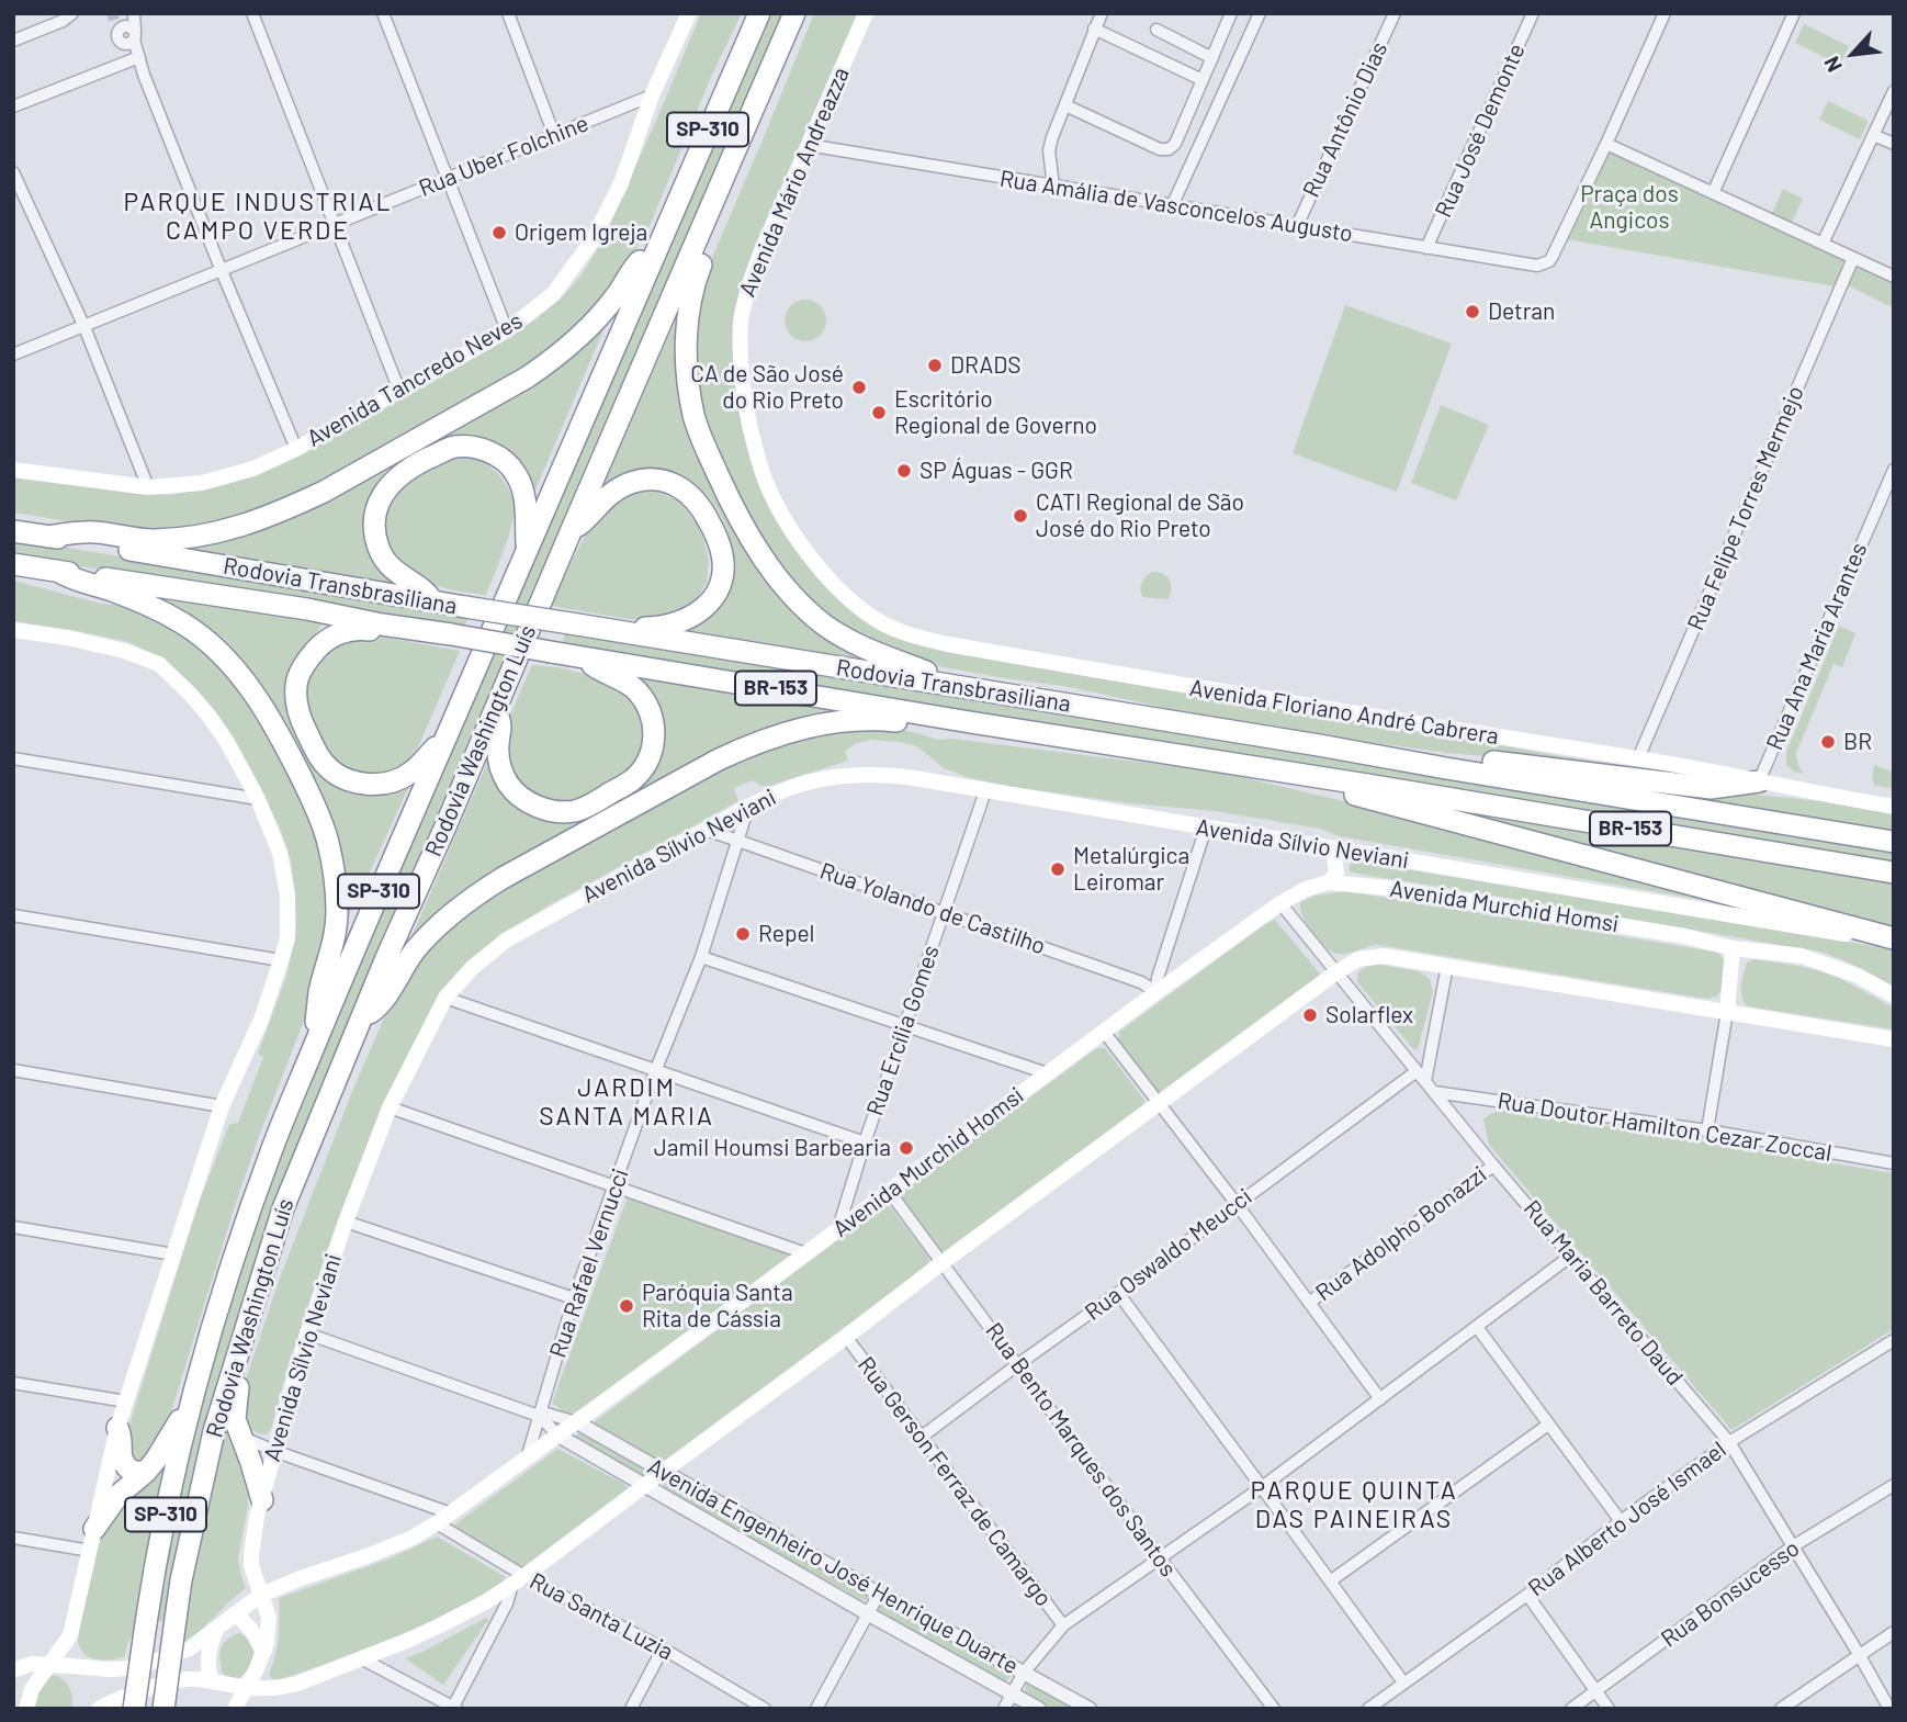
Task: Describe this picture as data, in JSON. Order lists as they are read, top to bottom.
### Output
{
  "streets": {
    "highway": [
      "SP-310",
      "Rodovia Transbrasiliana",
      "BR-153",
      "Rodovia Washington Luís"
    ],
    "main road": [
      "Avenida Mário Andreazza",
      "Avenida Tancredo Neves",
      "Avenida Floriano André Cabrera",
      "Avenida Sílvio Neviani",
      "Avenida Murchid Homsi"
    ],
    "street": [
      "Rua Antônio Dias",
      "Rua José Demonte",
      "Rua Uber Folchine",
      "Rua Amália de Vasconcelos Augusto",
      "Rua Felipe Torres Mermejo",
      "Rua Ana Maria Arantes",
      "Rua Yolando de Castilho",
      "Rua Ercília Gomes",
      "Rua Doutor Hamilton Cezar Zoccal",
      "Rua Adolpho Bonazzi",
      "Rua Oswaldo Meucci",
      "Rua Rafael Vernucci",
      "Rua Maria Barreto Daud",
      "Rua Bento Marques dos Santos",
      "Rua Gerson Ferraz de Camargo",
      "Rua Alberto José Ismael",
      "Avenida Engenheiro José Henrique Duarte",
      "Rua Bonsucesso",
      "Rua Santa Luzia"
    ]
  },
  "crossings": [
    ["Rua Antônio Dias", "Rua Amália de Vasconcelos Augusto"],
    ["Rua José Demonte", "Rua Amália de Vasconcelos Augusto"],
    ["Rua Uber Folchine", "Avenida Tancredo Neves"],
    ["Avenida Mário Andreazza", "Rua Amália de Vasconcelos Augusto"],
    ["Avenida Mário Andreazza", "Avenida Floriano André Cabrera"],
    ["Rua Felipe Torres Mermejo", "Avenida Floriano André Cabrera"],
    ["Rua Ana Maria Arantes", "Avenida Floriano André Cabrera"],
    ["Avenida Sílvio Neviani", "Avenida Murchid Homsi"],
    ["Avenida Sílvio Neviani", "Rua Yolando de Castilho"],
    ["Avenida Sílvio Neviani", "Rua Ercília Gomes"],
    ["Avenida Sílvio Neviani", "Rua Rafael Vernucci"],
    ["Avenida Murchid Homsi", "Rua Yolando de Castilho"],
    ["Avenida Murchid Homsi", "Rua Ercília Gomes"],
    ["Avenida Murchid Homsi", "Rua Rafael Vernucci"],
    ["Avenida Murchid Homsi", "Rua Maria Barreto Daud"],
    ["Avenida Murchid Homsi", "Rua Bento Marques dos Santos"],
    ["Avenida Murchid Homsi", "Avenida Engenheiro José Henrique Duarte"],
    ["Avenida Murchid Homsi", "Rua Santa Luzia"],
    ["Rua Yolando de Castilho", "Rua Ercília Gomes"],
    ["Rua Yolando de Castilho", "Rua Rafael Vernucci"],
    ["Rua Doutor Hamilton Cezar Zoccal", "Rua Maria Barreto Daud"],
    ["Rua Adolpho Bonazzi", "Rua Maria Barreto Daud"],
    ["Rua Oswaldo Meucci", "Rua Maria Barreto Daud"],
    ["Rua Oswaldo Meucci", "Rua Bento Marques dos Santos"],
    ["Rua Oswaldo Meucci", "Rua Gerson Ferraz de Camargo"],
    ["Rua Maria Barreto Daud", "Rua Alberto José Ismael"],
    ["Rua Maria Barreto Daud", "Rua Bonsucesso"]
  ],
  "districts": ["PARQUE INDUSTRIAL CAMPO VERDE", "JARDIM SANTA MARIA", "PARQUE QUINTA DAS PAINEIRAS"],
  "parks": ["Praça dos Angicos"],
  "places": [
    "Origem Igreja",
    "Detran",
    "DRADS",
    "CA de São José do Rio Preto",
    "Escritório Regional de Governo",
    "SP Águas - GGR",
    "CATI Regional de São José do Rio Preto",
    "BR",
    "Metalúrgica Leiromar",
    "Repel",
    "Solarflex",
    "Jamil Houmsi Barbearia",
    "Paróquia Santa Rita de Cássia"
  ],
  "north": "bottom left"
}
